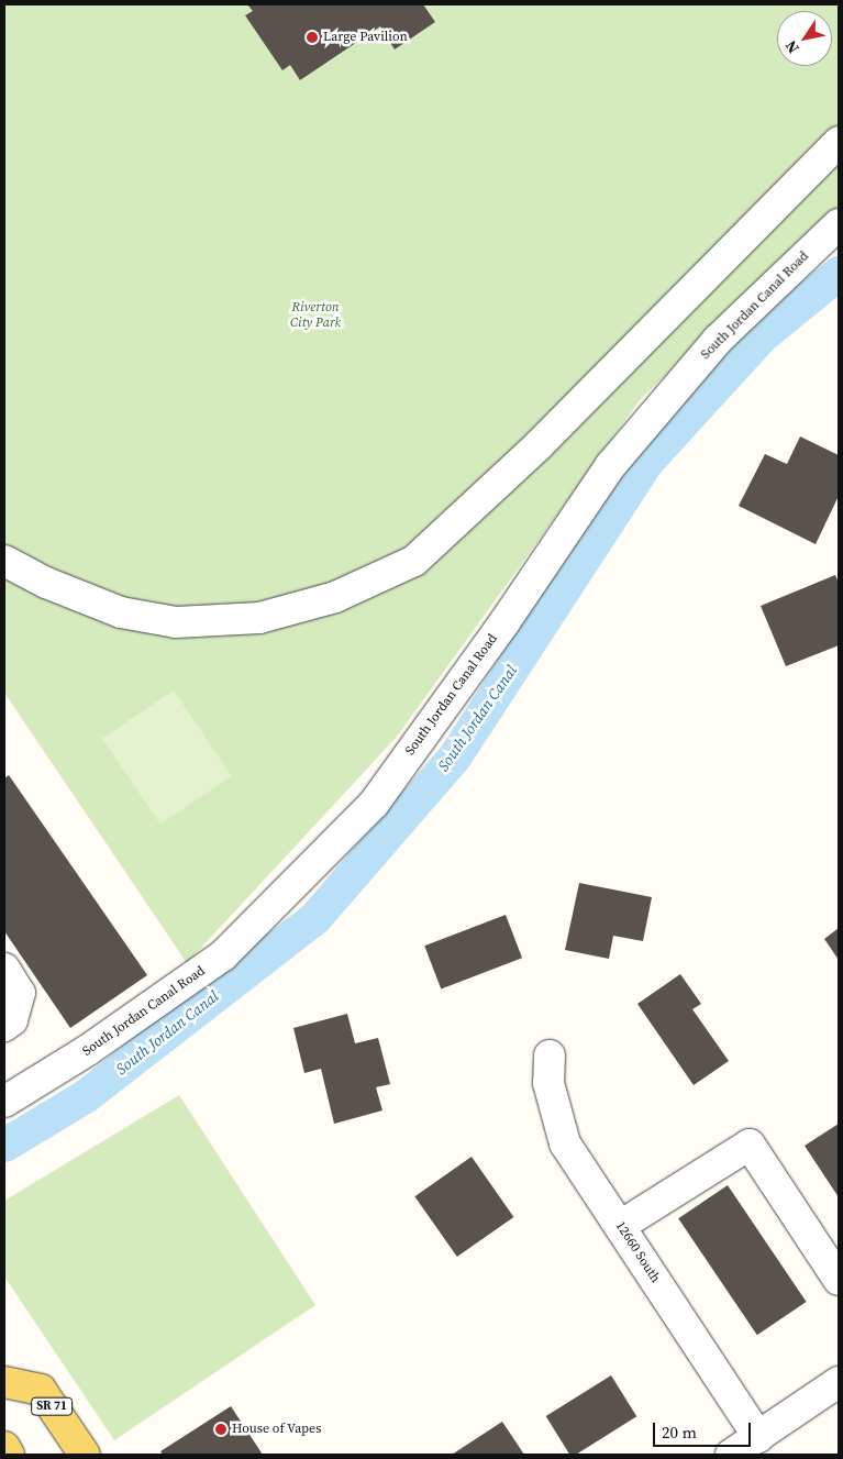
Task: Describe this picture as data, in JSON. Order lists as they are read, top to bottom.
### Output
{
  "streets": {
    "main road": ["SR 71"],
    "street": ["South Jordan Canal Road", "12660 South"]
  },
  "water": ["South Jordan Canal"],
  "parks": ["Riverton City Park"],
  "places": ["Large Pavilion", "House of Vapes"],
  "scale_bar": "20 m",
  "north": "bottom left"
}
